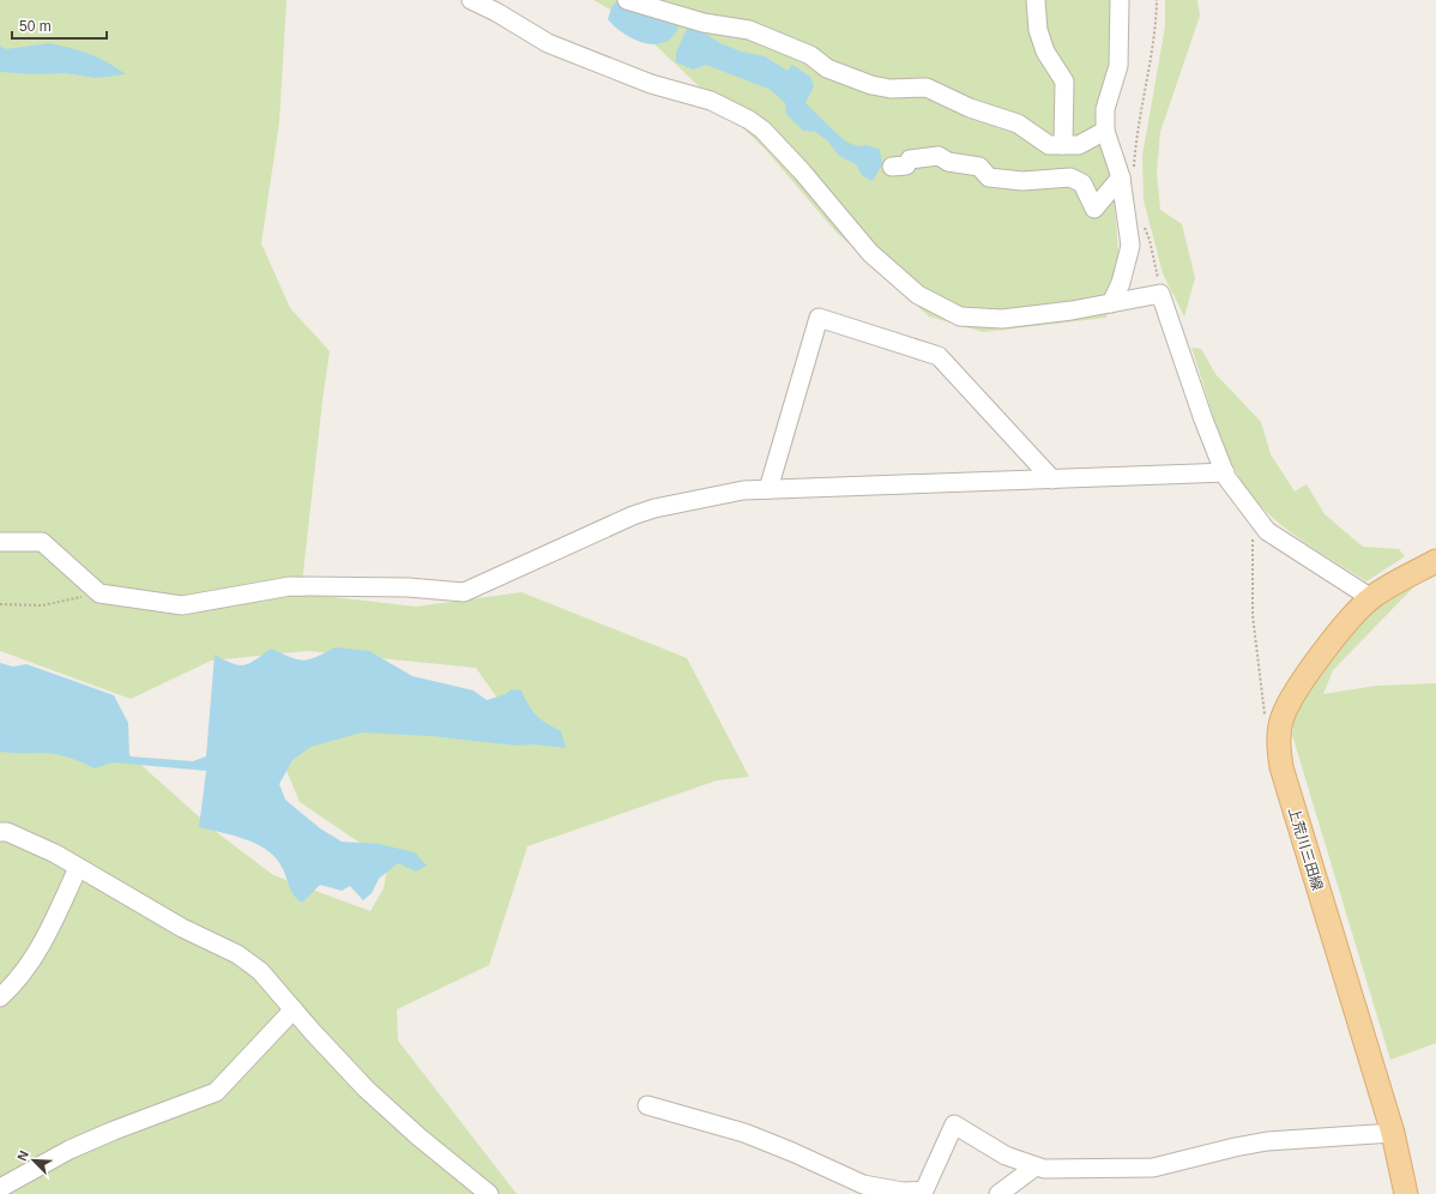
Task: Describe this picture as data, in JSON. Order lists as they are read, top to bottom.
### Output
{
  "streets": {
    "main road": ["上荒川三田線"]
  },
  "scale_bar": "50 m",
  "north": "top left"
}
